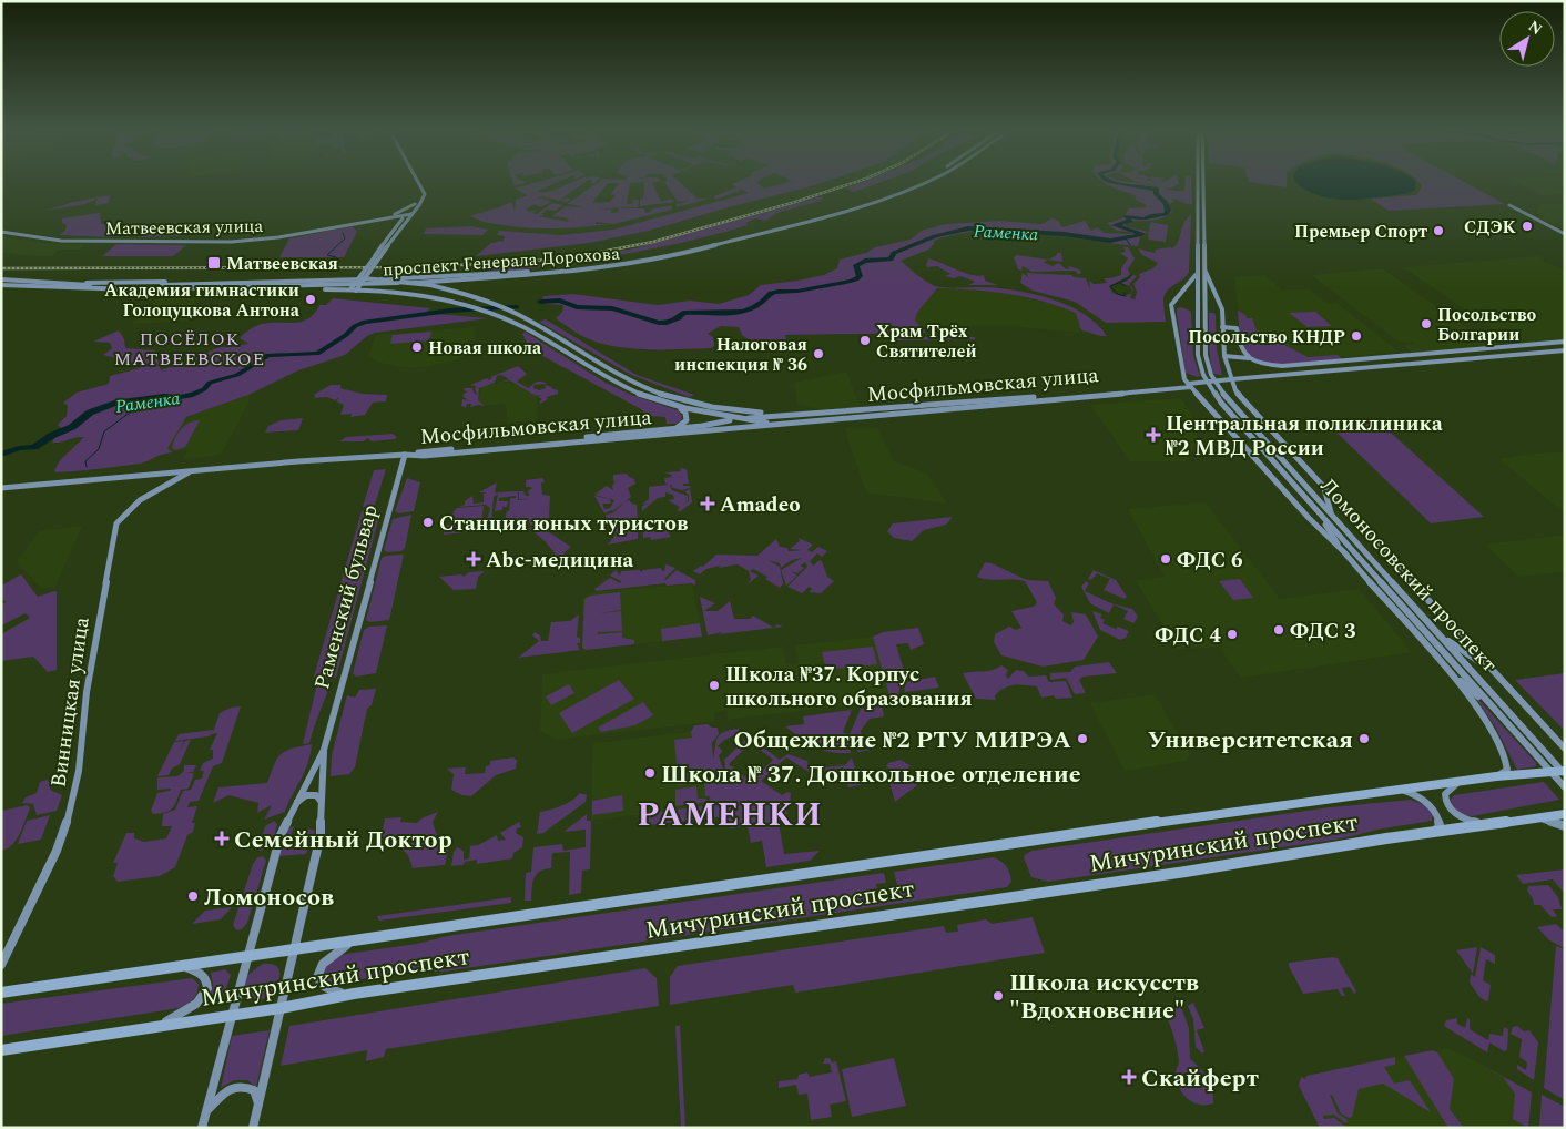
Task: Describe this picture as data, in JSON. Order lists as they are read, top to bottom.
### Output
{
  "streets": {
    "main road": [
      "Матвеевская улица",
      "проспект Генерала Дорохова",
      "Мосфильмовская улица",
      "Ломоносовский проспект",
      "Раменский бульвар",
      "Винницкая улица",
      "Мичуринский проспект"
    ]
  },
  "crossings": [
    ["Мосфильмовская улица", "Раменский бульвар"],
    ["Мосфильмовская улица", "Винницкая улица"],
    ["Ломоносовский проспект", "Мичуринский проспект"],
    ["Раменский бульвар", "Мичуринский проспект"]
  ],
  "districts": ["ПОСЁЛОК МАТВЕЕВСКОЕ", "РАМЕНКИ"],
  "water": ["Раменка"],
  "places": {
    "other": [
      "СДЭК",
      "Премьер Спорт",
      "Академия гимнастики Голоцуцкова Антона",
      "Посольство Болгарии",
      "Посольство КНДР",
      "Храм Трёх Святителей",
      "Новая школа",
      "Налоговая инспекция № 36",
      "Станция юных туристов",
      "ФДС 6",
      "ФДС 3",
      "ФДС 4",
      "Школа №37. Корпус школьного образования",
      "Общежитие №2 РТУ МИРЭА",
      "Университетская",
      "Школа № 37. Дошкольное отделение",
      "Ломоносов",
      "Школа искусств \"Вдохновение\""
    ],
    "transit": ["Матвеевская"],
    "health": [
      "Центральная поликлиника №2 МВД России",
      "Amadeo",
      "Abc-медицина",
      "Семейный Доктор",
      "Скайферт"
    ]
  },
  "north": "top right"
}
